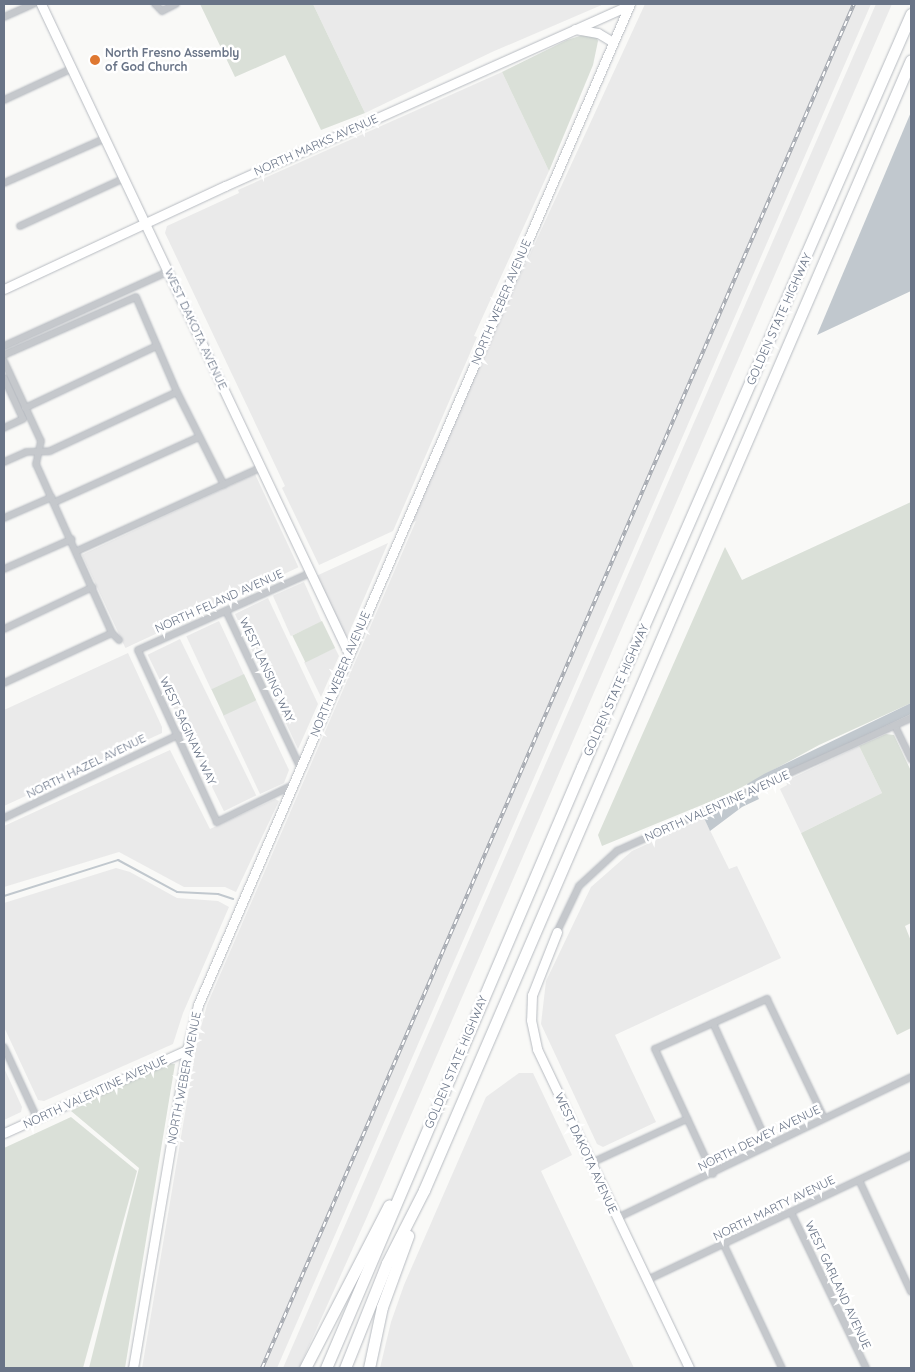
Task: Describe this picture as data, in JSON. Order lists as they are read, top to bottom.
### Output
{
  "streets": {
    "highway": ["GOLDEN STATE HIGHWAY"],
    "main road": [
      "NORTH MARKS AVENUE",
      "NORTH WEBER AVENUE",
      "WEST DAKOTA AVENUE",
      "NORTH VALENTINE AVENUE"
    ],
    "street": [
      "NORTH FELAND AVENUE",
      "WEST LANSING WAY",
      "WEST SAGINAW WAY",
      "NORTH HAZEL AVENUE",
      "NORTH DEWEY AVENUE",
      "NORTH MARTY AVENUE",
      "WEST GARLAND AVENUE"
    ]
  },
  "crossings": [
    ["NORTH MARKS AVENUE", "NORTH WEBER AVENUE"],
    ["NORTH MARKS AVENUE", "WEST DAKOTA AVENUE"],
    ["NORTH WEBER AVENUE", "WEST DAKOTA AVENUE"],
    ["NORTH WEBER AVENUE", "WEST LANSING WAY"],
    ["NORTH WEBER AVENUE", "WEST SAGINAW WAY"],
    ["NORTH WEBER AVENUE", "NORTH VALENTINE AVENUE"],
    ["WEST DAKOTA AVENUE", "NORTH FELAND AVENUE"],
    ["WEST DAKOTA AVENUE", "NORTH VALENTINE AVENUE"],
    ["WEST DAKOTA AVENUE", "NORTH DEWEY AVENUE"],
    ["WEST DAKOTA AVENUE", "NORTH MARTY AVENUE"],
    ["NORTH FELAND AVENUE", "WEST LANSING WAY"],
    ["NORTH FELAND AVENUE", "WEST SAGINAW WAY"],
    ["WEST SAGINAW WAY", "NORTH HAZEL AVENUE"],
    ["NORTH MARTY AVENUE", "WEST GARLAND AVENUE"]
  ],
  "places": ["North Fresno Assembly of God Church"]
}
